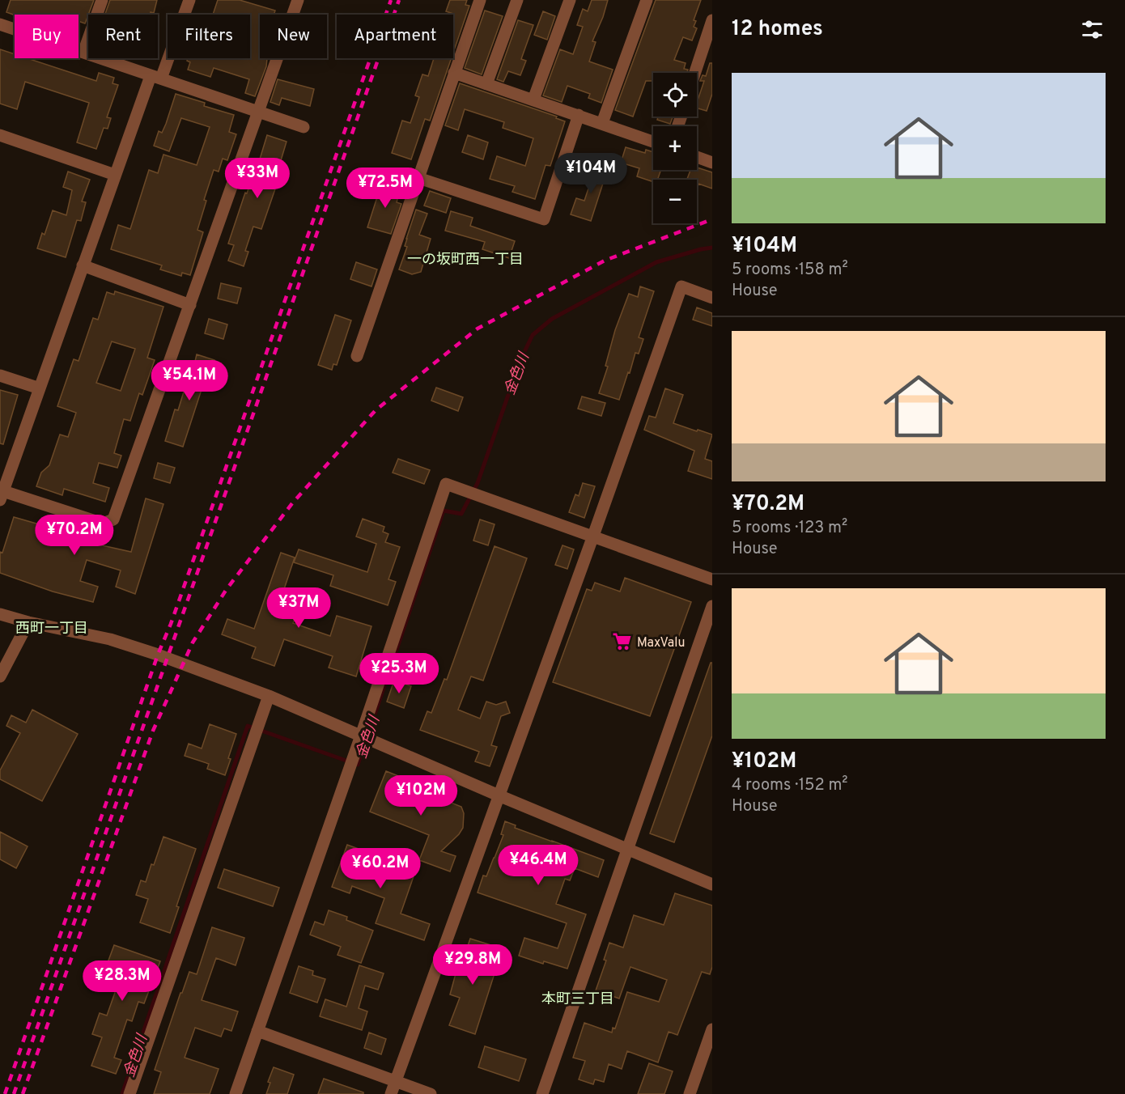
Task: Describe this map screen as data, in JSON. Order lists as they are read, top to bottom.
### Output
{
  "districts": ["一の坂町西一丁目", "西町一丁目", "本町三丁目"],
  "water": ["金色川"],
  "places": {
    "supermarket": ["MaxValu"]
  },
  "page": {
    "heading": "12 homes",
    "chip": [
      "Buy",
      "Rent",
      "Filters",
      "New",
      "Apartment"
    ],
    "list": [
      {
        "name": "¥104M",
        "note": "5 rooms · 158 m² · House"
      },
      {
        "name": "¥70.2M",
        "note": "5 rooms · 123 m² · House"
      },
      {
        "name": "¥102M",
        "note": "4 rooms · 152 m² · House"
      }
    ],
    "map_buttons": ["+", "−"],
    "price": [
      "¥104M",
      "¥33M",
      "¥72.5M",
      "¥54.1M",
      "¥70.2M",
      "¥37M",
      "¥25.3M",
      "¥102M",
      "¥46.4M",
      "¥60.2M",
      "¥29.8M",
      "¥28.3M"
    ]
  }
}
